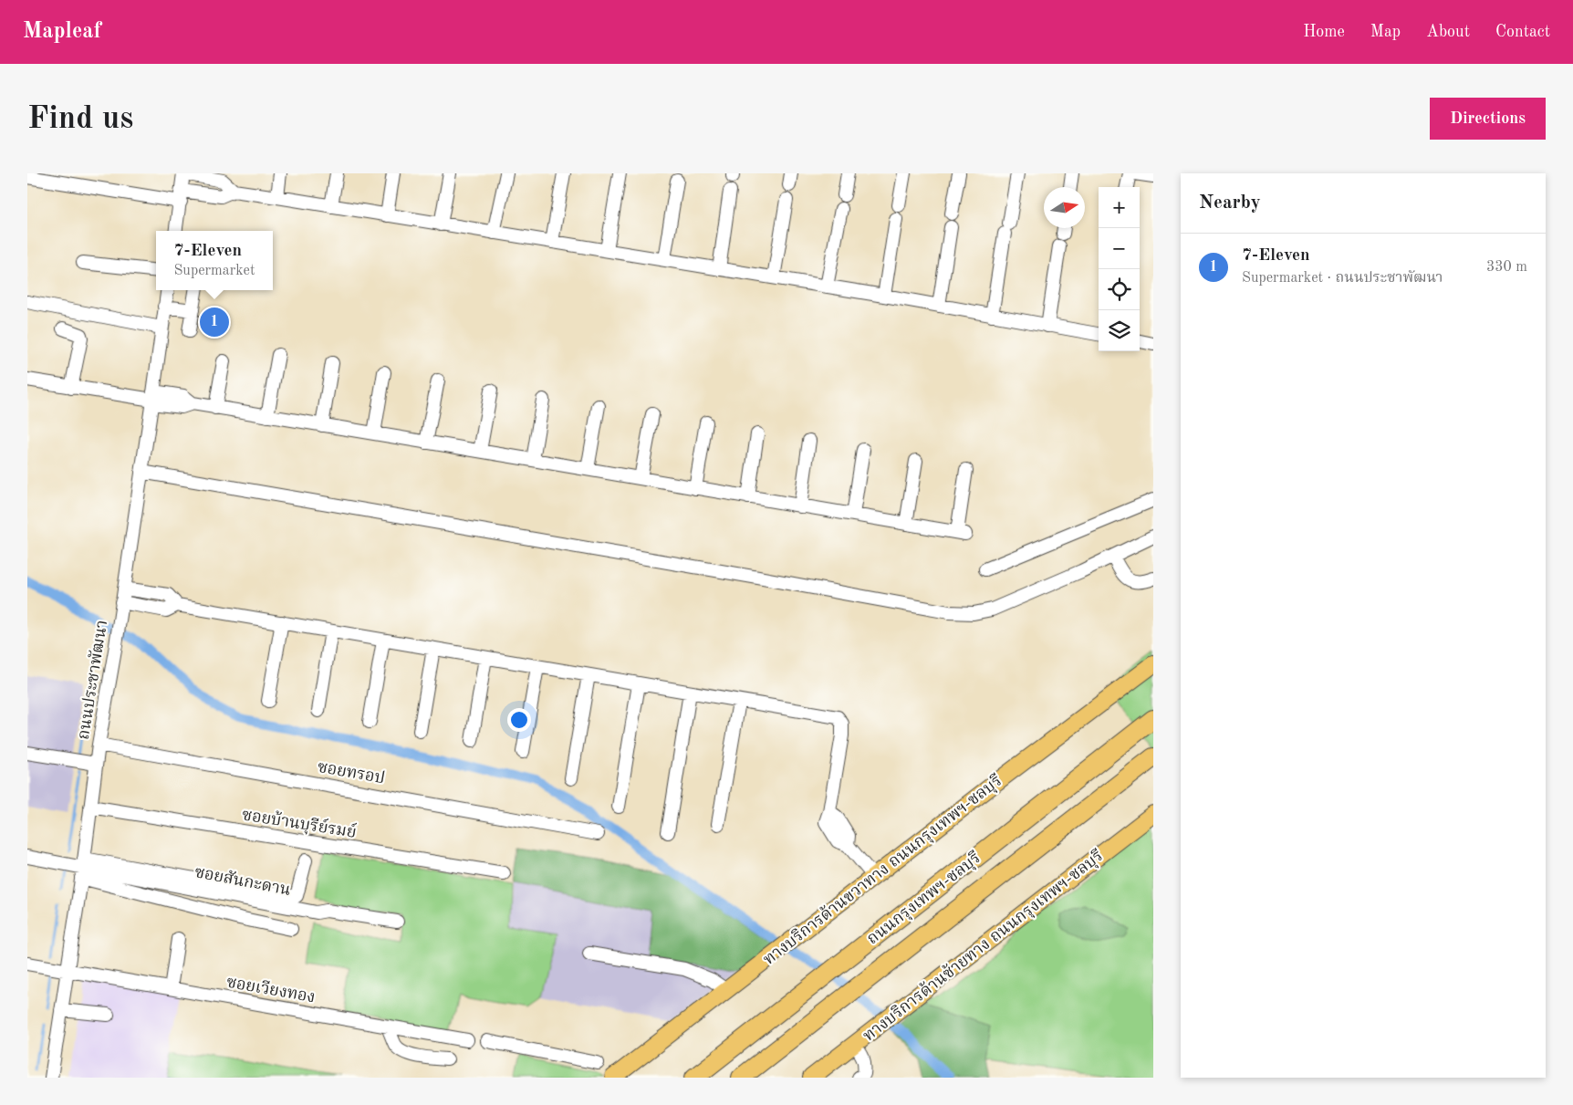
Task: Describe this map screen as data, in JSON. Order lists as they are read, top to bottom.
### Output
{
  "streets": {
    "highway": ["ถนนกรุงเทพฯ-ชลบุรี"],
    "main road": ["ทางบริการด้านขวาทาง ถนนกรุงเทพฯ-ชลบุรี", "ทางบริการด้านซ้ายทาง ถนนกรุงเทพฯ-ชลบุรี"],
    "street": [
      "ถนนประชาพัฒนา",
      "ซอยทรอป",
      "ซอยบ้านบุรีย์รมย์",
      "ซอยสันกะดาน",
      "ซอยเวียงทอง"
    ]
  },
  "crossings": [
    ["ถนนประชาพัฒนา", "ซอยทรอป"],
    ["ถนนประชาพัฒนา", "ซอยบ้านบุรีย์รมย์"],
    ["ถนนประชาพัฒนา", "ซอยสันกะดาน"],
    ["ถนนประชาพัฒนา", "ซอยเวียงทอง"]
  ],
  "north": "right",
  "page": {
    "header": "Mapleaf",
    "nav": [
      "Home",
      "Map",
      "About",
      "Contact"
    ],
    "buttons": "Directions",
    "title": "Find us",
    "heading": "Nearby",
    "map_buttons": ["+", "−"],
    "popup": ["7-Eleven", "Supermarket"],
    "list": [
      {
        "mark": "1",
        "name": "7-Eleven",
        "note": "Supermarket · ถนนประชาพัฒนา",
        "value": "330 m"
      }
    ],
    "pins": "1"
  }
}
